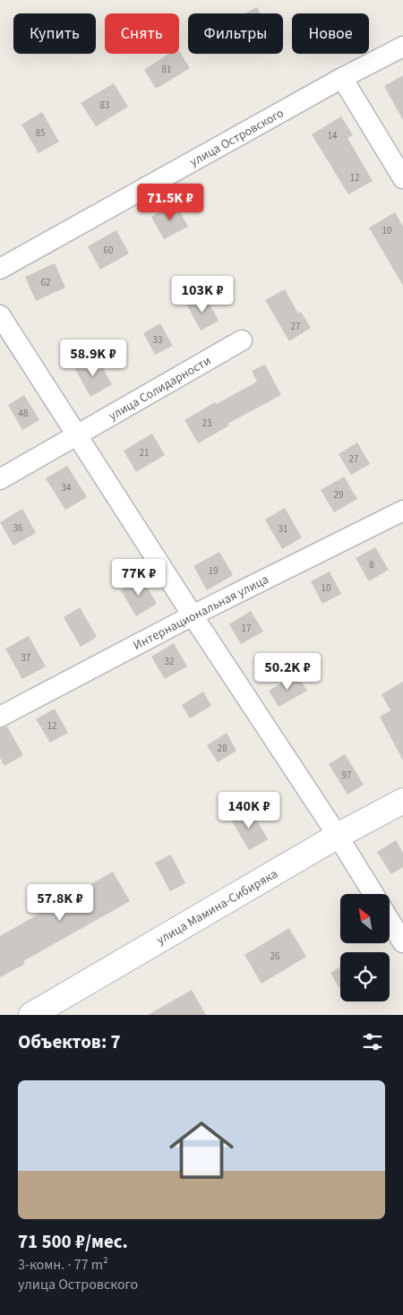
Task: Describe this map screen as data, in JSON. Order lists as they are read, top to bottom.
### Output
{
  "streets": {
    "street": [
      "улица Островского",
      "улица Солидарности",
      "Интернациональная улица",
      "улица Мамина-Сибиряка"
    ]
  },
  "house_numbers": [
    "81",
    "83",
    "85",
    "14",
    "12",
    "10",
    "60",
    "62",
    "27",
    "33",
    "48",
    "23",
    "21",
    "27",
    "34",
    "29",
    "36",
    "31",
    "8",
    "19",
    "10",
    "17",
    "37",
    "32",
    "12",
    "28",
    "97",
    "26"
  ],
  "north": "top left",
  "page": {
    "chip": [
      "Купить",
      "Снять",
      "Фильтры",
      "Новое"
    ],
    "price": [
      "71.5K ₽",
      "103K ₽",
      "58.9K ₽",
      "77K ₽",
      "50.2K ₽",
      "140K ₽",
      "57.8K ₽"
    ],
    "heading": "Объектов: 7",
    "list": [
      {
        "name": "71 500 ₽/мес.",
        "note": "3-комн. · 77 m² · улица Островского"
      }
    ]
  }
}
